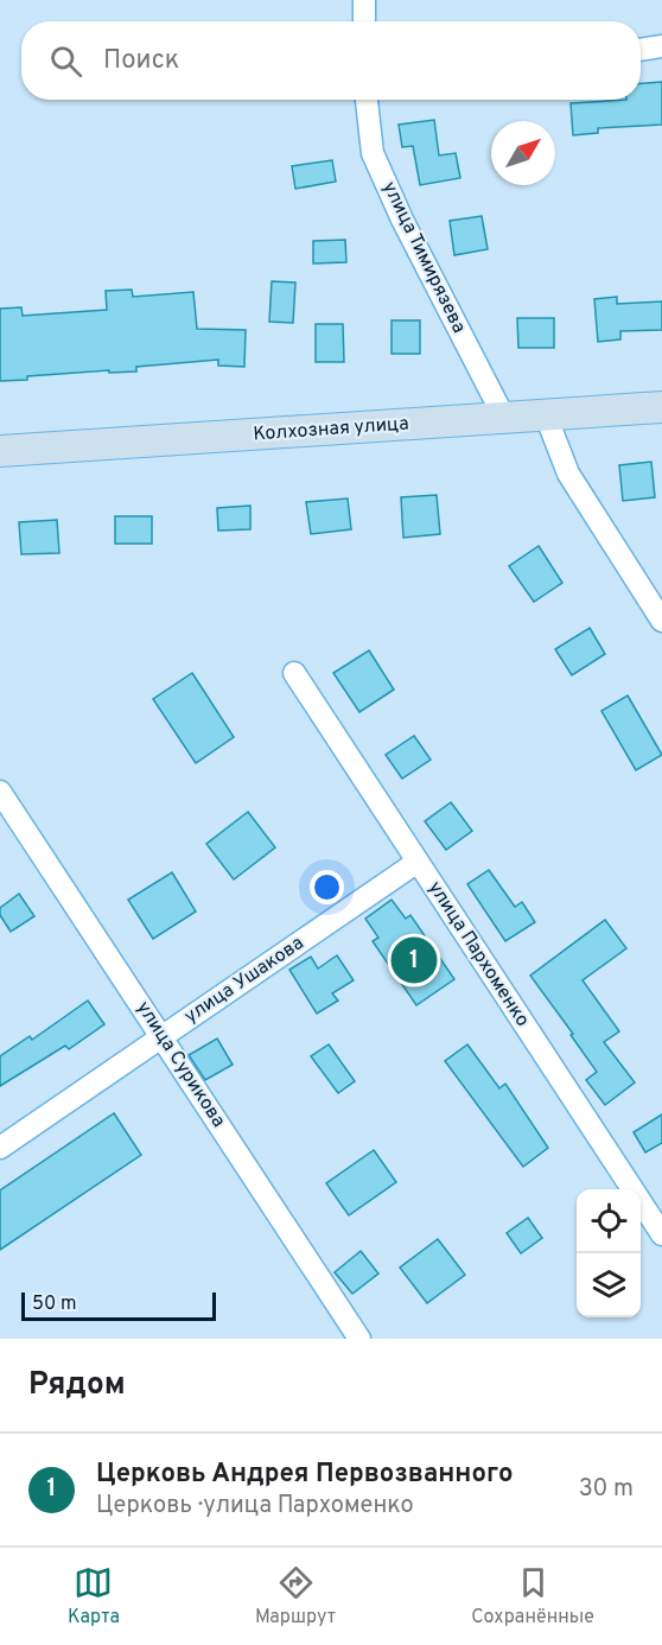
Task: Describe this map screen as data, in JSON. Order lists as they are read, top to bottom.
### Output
{
  "streets": {
    "main road": ["Колхозная улица"],
    "street": [
      "улица Тимирязева",
      "улица Пархоменко",
      "улица Ушакова",
      "улица Сурикова"
    ]
  },
  "crossings": [
    ["улица Тимирязева", "Колхозная улица"],
    ["улица Пархоменко", "улица Ушакова"],
    ["улица Ушакова", "улица Сурикова"]
  ],
  "scale_bar": "50 m",
  "north": "top right",
  "page": {
    "search": "Поиск",
    "pins": "1",
    "scale": "50 m",
    "heading": "Рядом",
    "list": [
      {
        "mark": "1",
        "name": "Церковь Андрея Первозванного",
        "note": "Церковь · улица Пархоменко",
        "value": "30 m"
      }
    ],
    "nav": ["Карта", "Маршрут", "Сохранённые"]
  }
}
